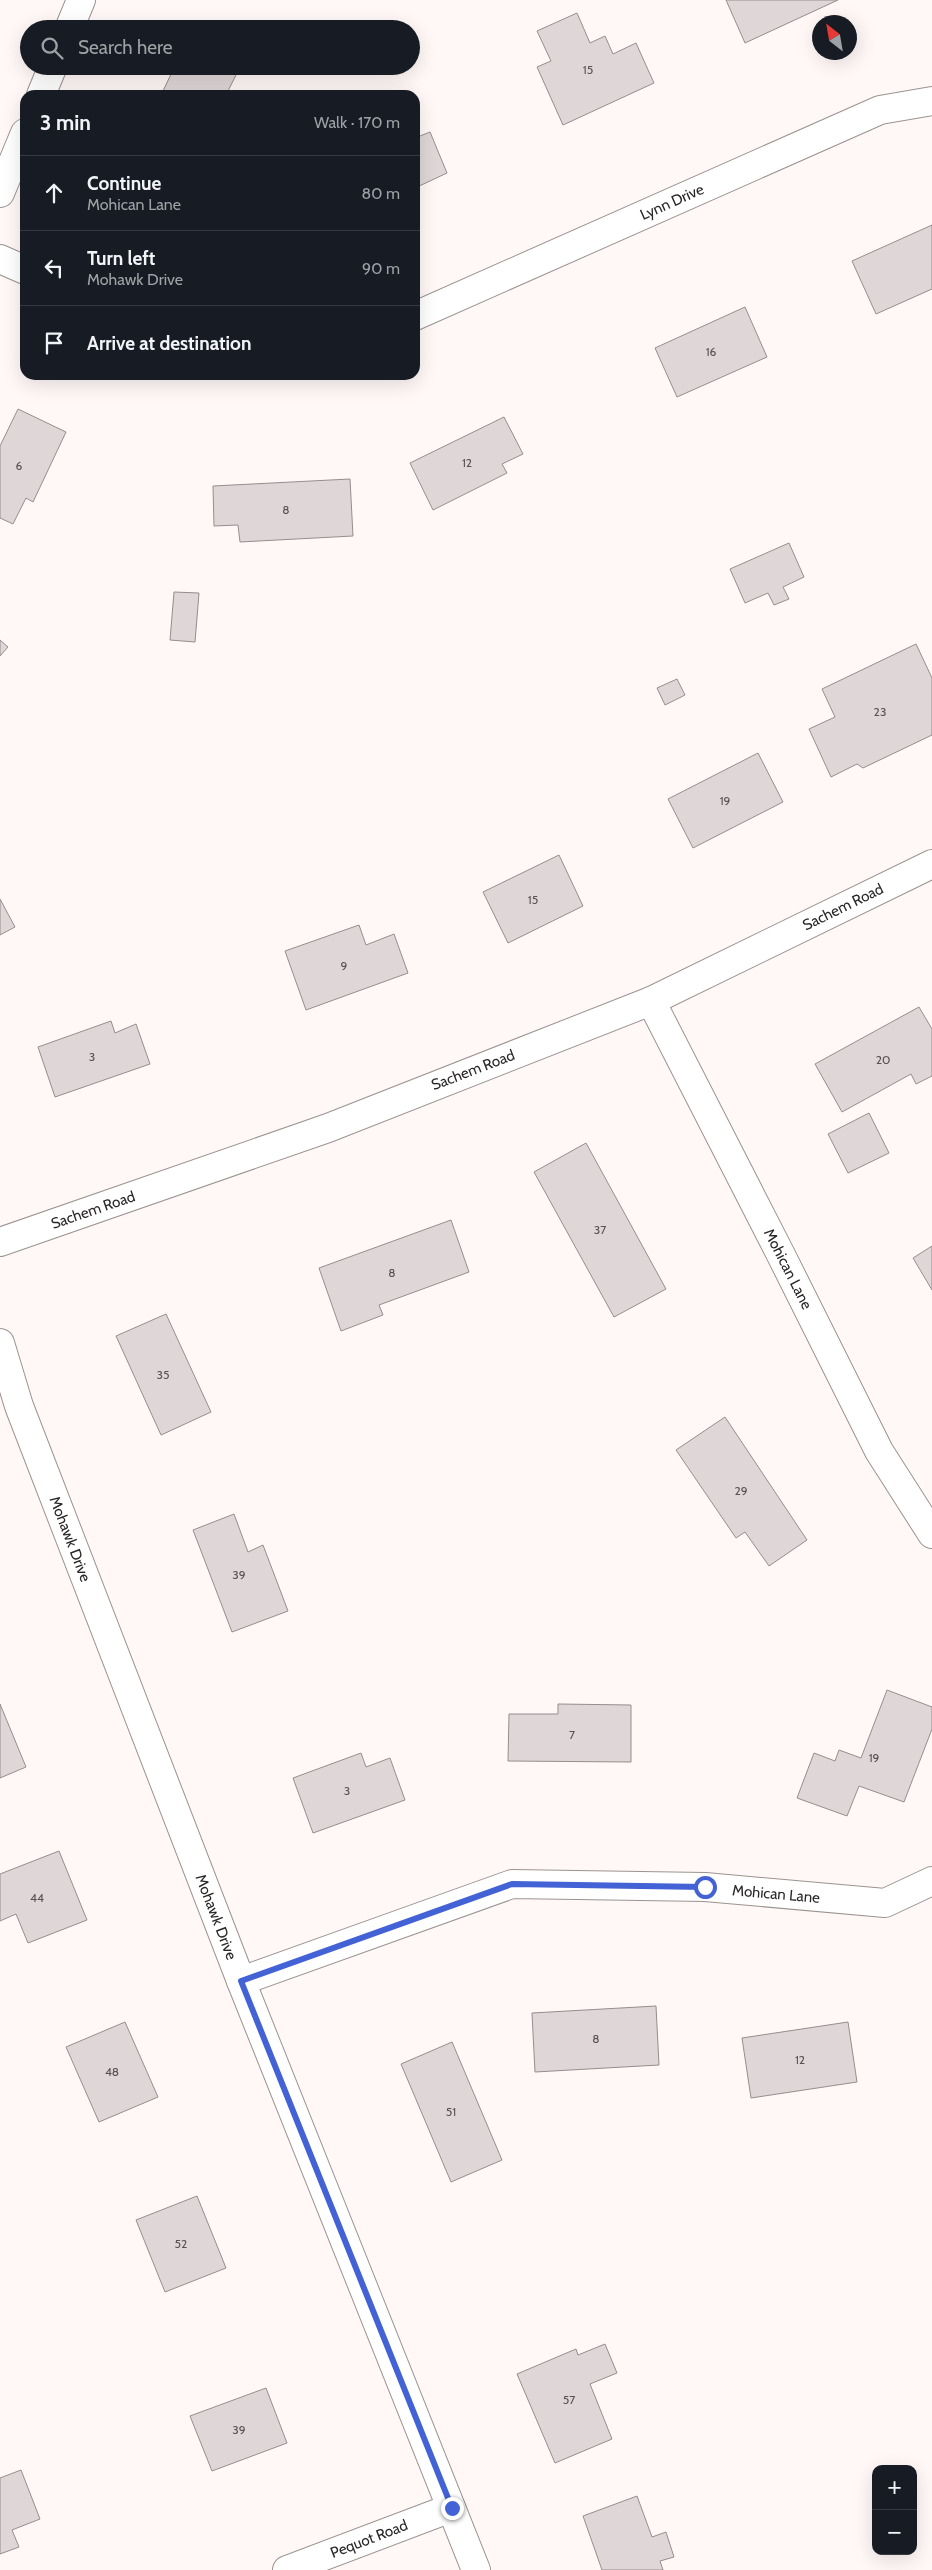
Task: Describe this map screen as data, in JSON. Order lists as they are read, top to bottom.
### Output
{
  "streets": {
    "street": [
      "Lynn Drive",
      "Sachem Road",
      "Mohican Lane",
      "Mohawk Drive",
      "Pequot Road"
    ]
  },
  "crossings": [
    ["Sachem Road", "Mohican Lane"],
    ["Mohican Lane", "Mohawk Drive"],
    ["Mohawk Drive", "Pequot Road"]
  ],
  "house_numbers": [
    "15",
    "16",
    "12",
    "6",
    "8",
    "23",
    "19",
    "15",
    "9",
    "3",
    "20",
    "37",
    "8",
    "35",
    "29",
    "39",
    "7",
    "19",
    "3",
    "44",
    "8",
    "12",
    "48",
    "51",
    "52",
    "57",
    "39"
  ],
  "north": "top left",
  "page": {
    "search": "Search here",
    "heading": ["3 min", "Walk · 170 m"],
    "list": [
      ["Continue", "Mohican Lane", "80 m"],
      ["Turn left", "Mohawk Drive", "90 m"],
      "Arrive at destination"
    ],
    "map_buttons": ["+", "−"]
  }
}
